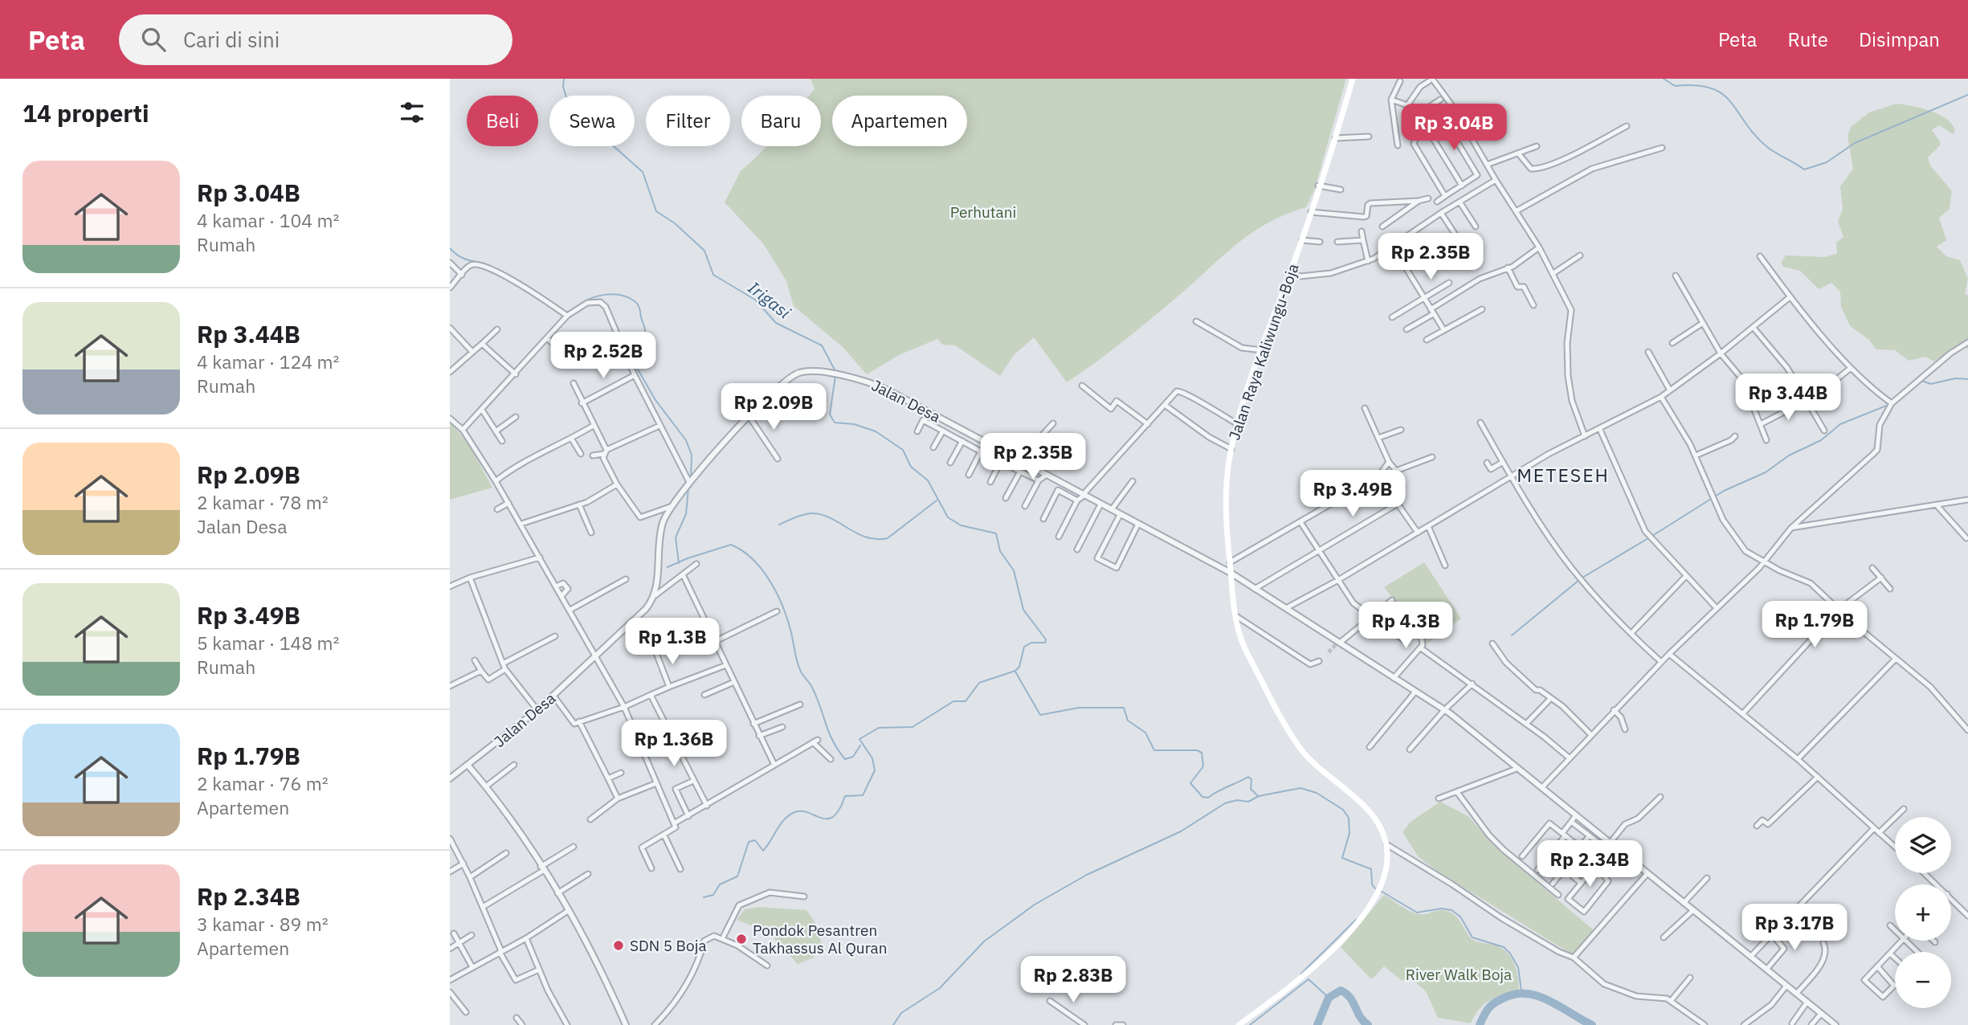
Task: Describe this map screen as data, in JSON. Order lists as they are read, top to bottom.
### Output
{
  "streets": {
    "main road": ["Jalan Raya Kaliwungu-Boja"],
    "street": ["Jalan Desa"]
  },
  "crossings": [
    ["Jalan Raya Kaliwungu-Boja", "Jalan Desa"]
  ],
  "districts": ["METESEH"],
  "water": ["Irigasi"],
  "parks": ["Perhutani", "River Walk Boja"],
  "places": ["Pondok Pesantren Takhassus Al Quran", "SDN 5 Boja"],
  "page": {
    "header": "Peta",
    "search": "Cari di sini",
    "nav": ["Peta", "Rute", "Disimpan"],
    "heading": "14 properti",
    "chip": [
      "Beli",
      "Sewa",
      "Filter",
      "Baru",
      "Apartemen"
    ],
    "price": [
      "Rp 3.04B",
      "Rp 2.35B",
      "Rp 2.52B",
      "Rp 3.44B",
      "Rp 2.09B",
      "Rp 2.35B",
      "Rp 3.49B",
      "Rp 1.79B",
      "Rp 4.3B",
      "Rp 1.3B",
      "Rp 1.36B",
      "Rp 2.34B",
      "Rp 3.17B",
      "Rp 2.83B"
    ],
    "list": [
      {
        "name": "Rp 3.04B",
        "note": "4 kamar · 104 m² · Rumah"
      },
      {
        "name": "Rp 3.44B",
        "note": "4 kamar · 124 m² · Rumah"
      },
      {
        "name": "Rp 2.09B",
        "note": "2 kamar · 78 m² · Jalan Desa"
      },
      {
        "name": "Rp 3.49B",
        "note": "5 kamar · 148 m² · Rumah"
      },
      {
        "name": "Rp 1.79B",
        "note": "2 kamar · 76 m² · Apartemen"
      },
      {
        "name": "Rp 2.34B",
        "note": "3 kamar · 89 m² · Apartemen"
      }
    ],
    "map_buttons": ["+", "−"]
  }
}
